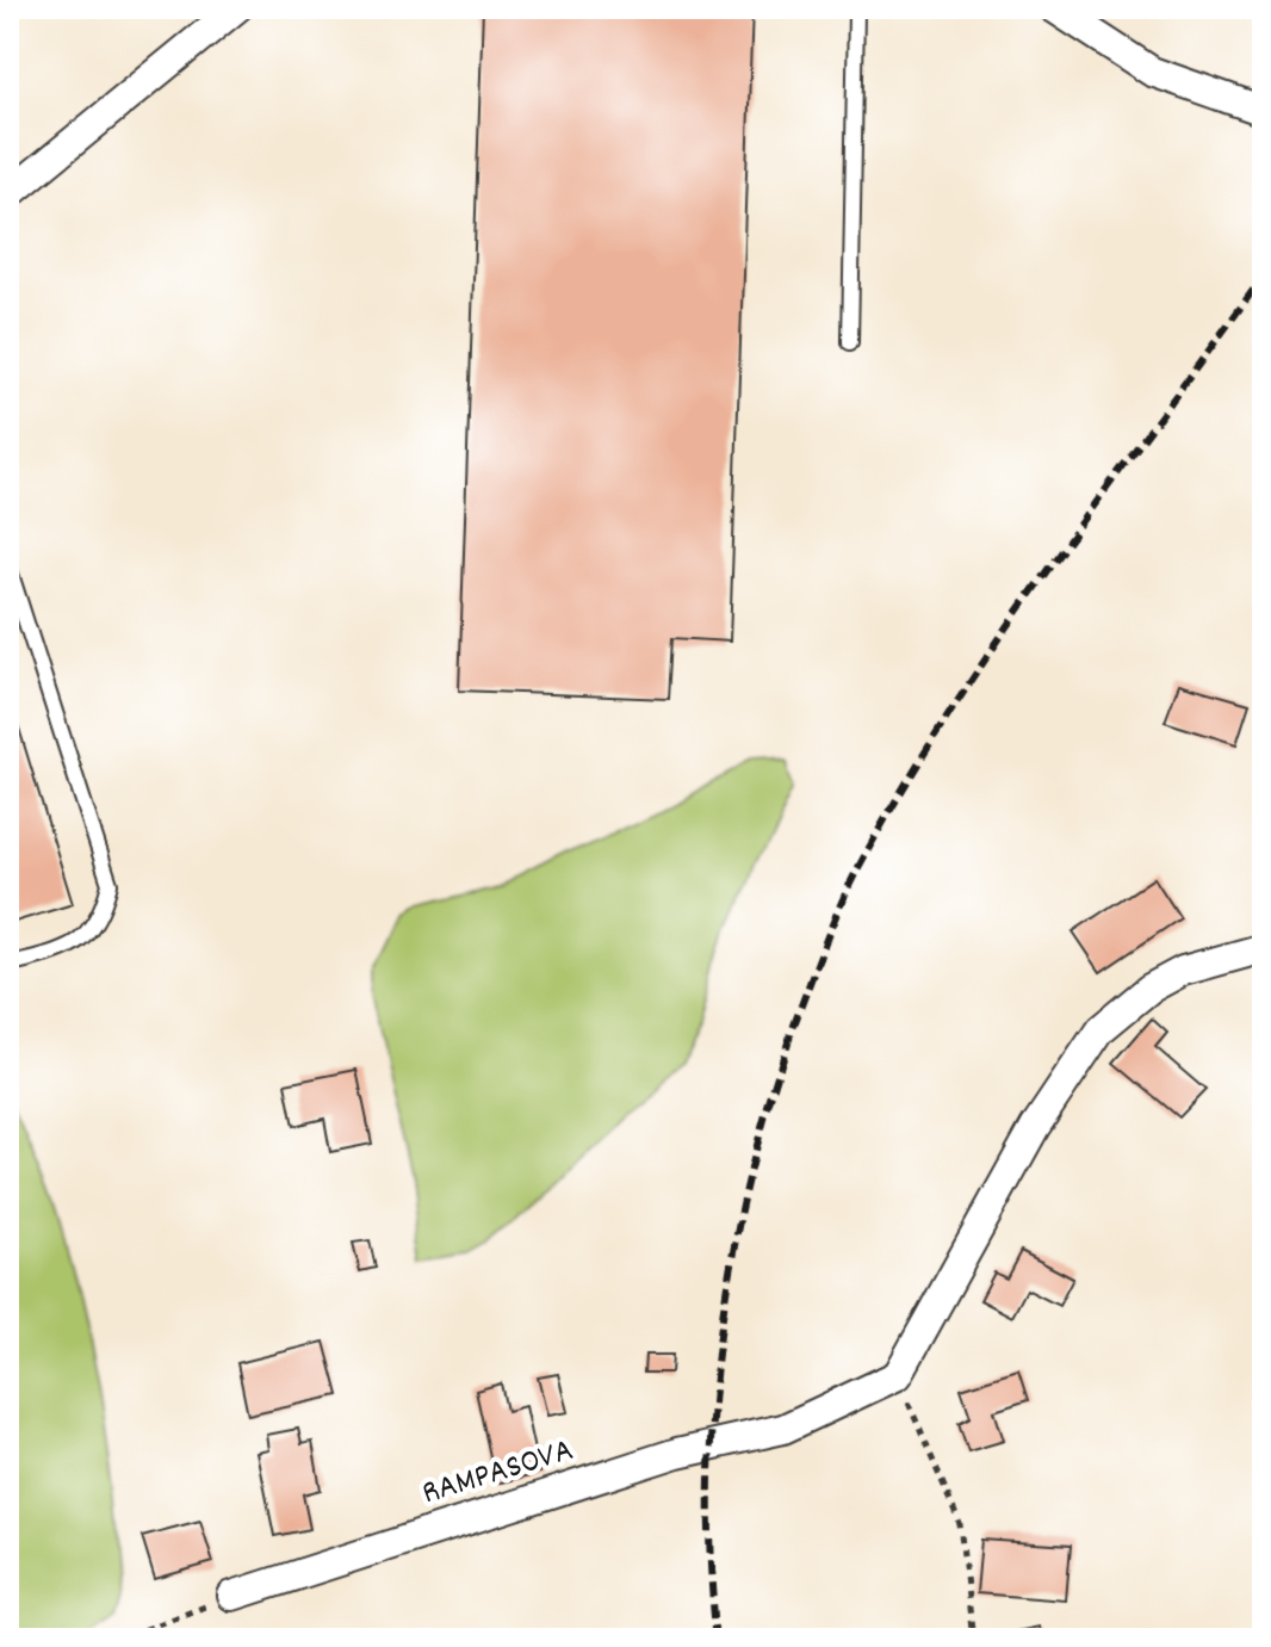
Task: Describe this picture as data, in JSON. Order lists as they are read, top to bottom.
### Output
{
  "streets": {
    "street": ["RAMPASOVA"]
  }
}
